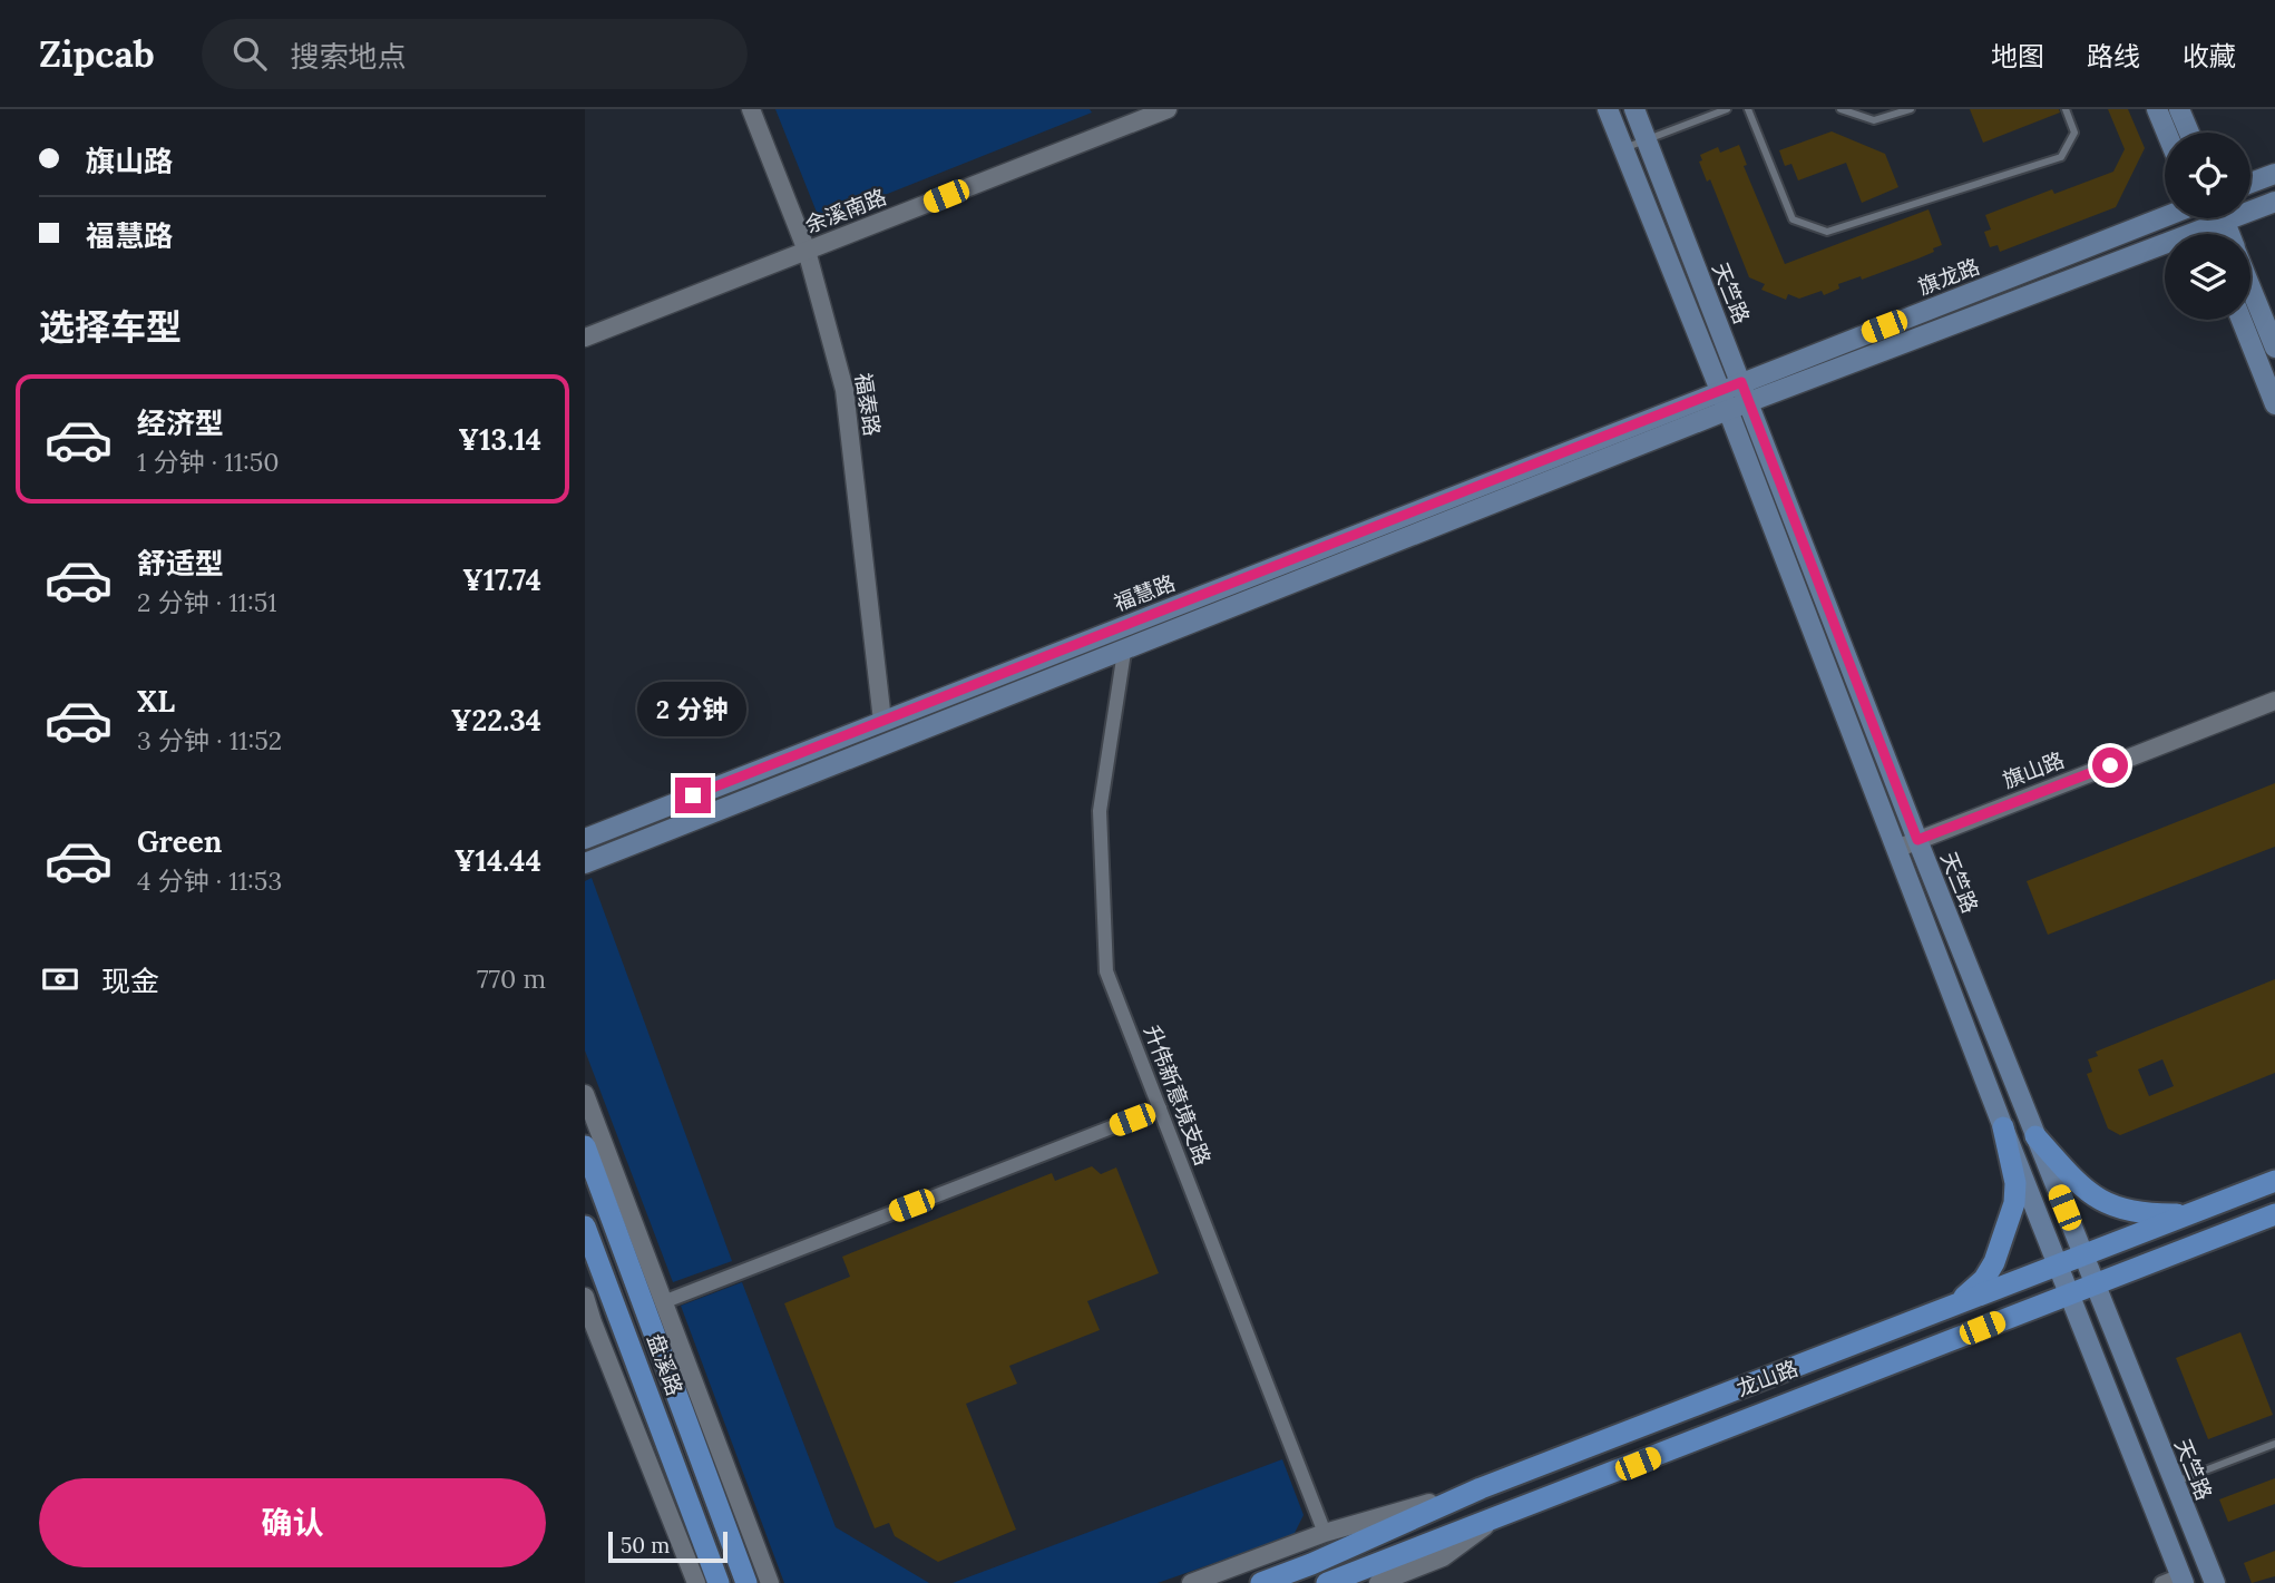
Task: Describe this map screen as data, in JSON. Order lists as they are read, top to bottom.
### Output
{
  "streets": {
    "main road": [
      "旗龙路",
      "天竺路",
      "福慧路",
      "盘溪路",
      "龙山路"
    ],
    "street": [
      "余溪南路",
      "福泰路",
      "旗山路",
      "升伟新意境支路"
    ]
  },
  "crossings": [
    ["余溪南路", "福泰路"],
    ["旗龙路", "天竺路"],
    ["旗龙路", "福慧路"],
    ["天竺路", "旗山路"],
    ["天竺路", "龙山路"],
    ["福泰路", "福慧路"]
  ],
  "scale_bar": "50 m",
  "page": {
    "header": "Zipcab",
    "search": "搜索地点",
    "nav": ["地图", "路线", "收藏"],
    "banner": ["旗山路", "福慧路"],
    "heading": "选择车型",
    "list": [
      {
        "name": "经济型",
        "note": "1 分钟 · 11:50",
        "value": "¥13.14"
      },
      {
        "name": "舒适型",
        "note": "2 分钟 · 11:51",
        "value": "¥17.74"
      },
      {
        "name": "XL",
        "note": "3 分钟 · 11:52",
        "value": "¥22.34"
      },
      {
        "name": "Green",
        "note": "4 分钟 · 11:53",
        "value": "¥14.44"
      }
    ],
    "bubble": "2 分钟",
    "pay": ["现金", "770 m"],
    "buttons": "确认",
    "scale": "50 m"
  }
}
